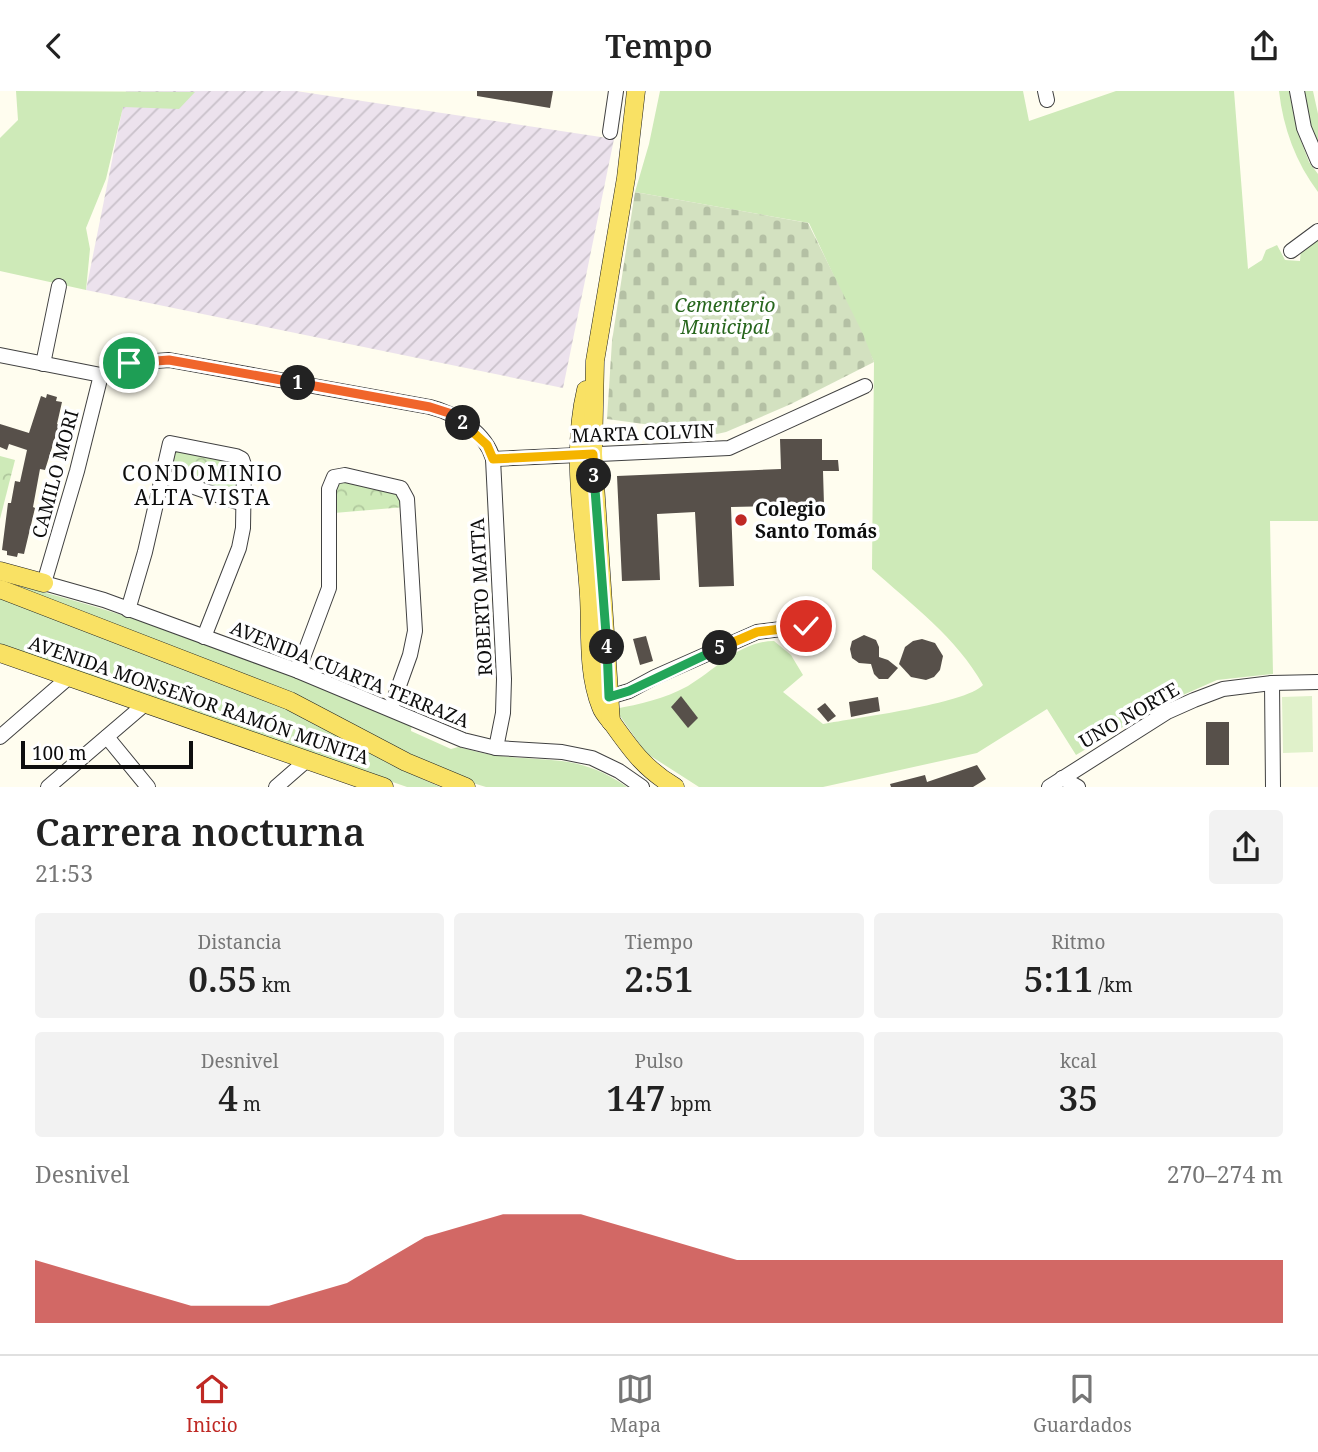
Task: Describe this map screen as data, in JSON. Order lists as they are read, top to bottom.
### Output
{
  "streets": {
    "main road": ["AVENIDA MONSEÑOR RAMÓN MUNITA"],
    "street": [
      "MARTA COLVIN",
      "CAMILO MORI",
      "ROBERTO MATTA",
      "AVENIDA CUARTA TERRAZA",
      "UNO NORTE"
    ]
  },
  "crossings": [
    ["MARTA COLVIN", "ROBERTO MATTA"],
    ["CAMILO MORI", "ROBERTO MATTA"],
    ["CAMILO MORI", "AVENIDA CUARTA TERRAZA"],
    ["ROBERTO MATTA", "AVENIDA CUARTA TERRAZA"]
  ],
  "districts": ["CONDOMINIO ALTA VISTA"],
  "parks": ["Cementerio Municipal"],
  "places": ["Colegio Santo Tomás"],
  "scale_bar": "100 m",
  "page": {
    "header": "Tempo",
    "pins": [
      "1",
      "2",
      "3",
      "4",
      "5"
    ],
    "scale": "100 m",
    "heading": ["Carrera nocturna", "21:53"],
    "stats": [
      ["Distancia", "0.55 km"],
      ["Tiempo", "2:51"],
      ["Ritmo", "5:11 /km"],
      ["Desnivel", "4 m"],
      ["Pulso", "147 bpm"],
      ["kcal", "35"]
    ],
    "chart": ["Desnivel", "270–274 m"],
    "tabs": ["Inicio", "Mapa", "Guardados"]
  }
}
